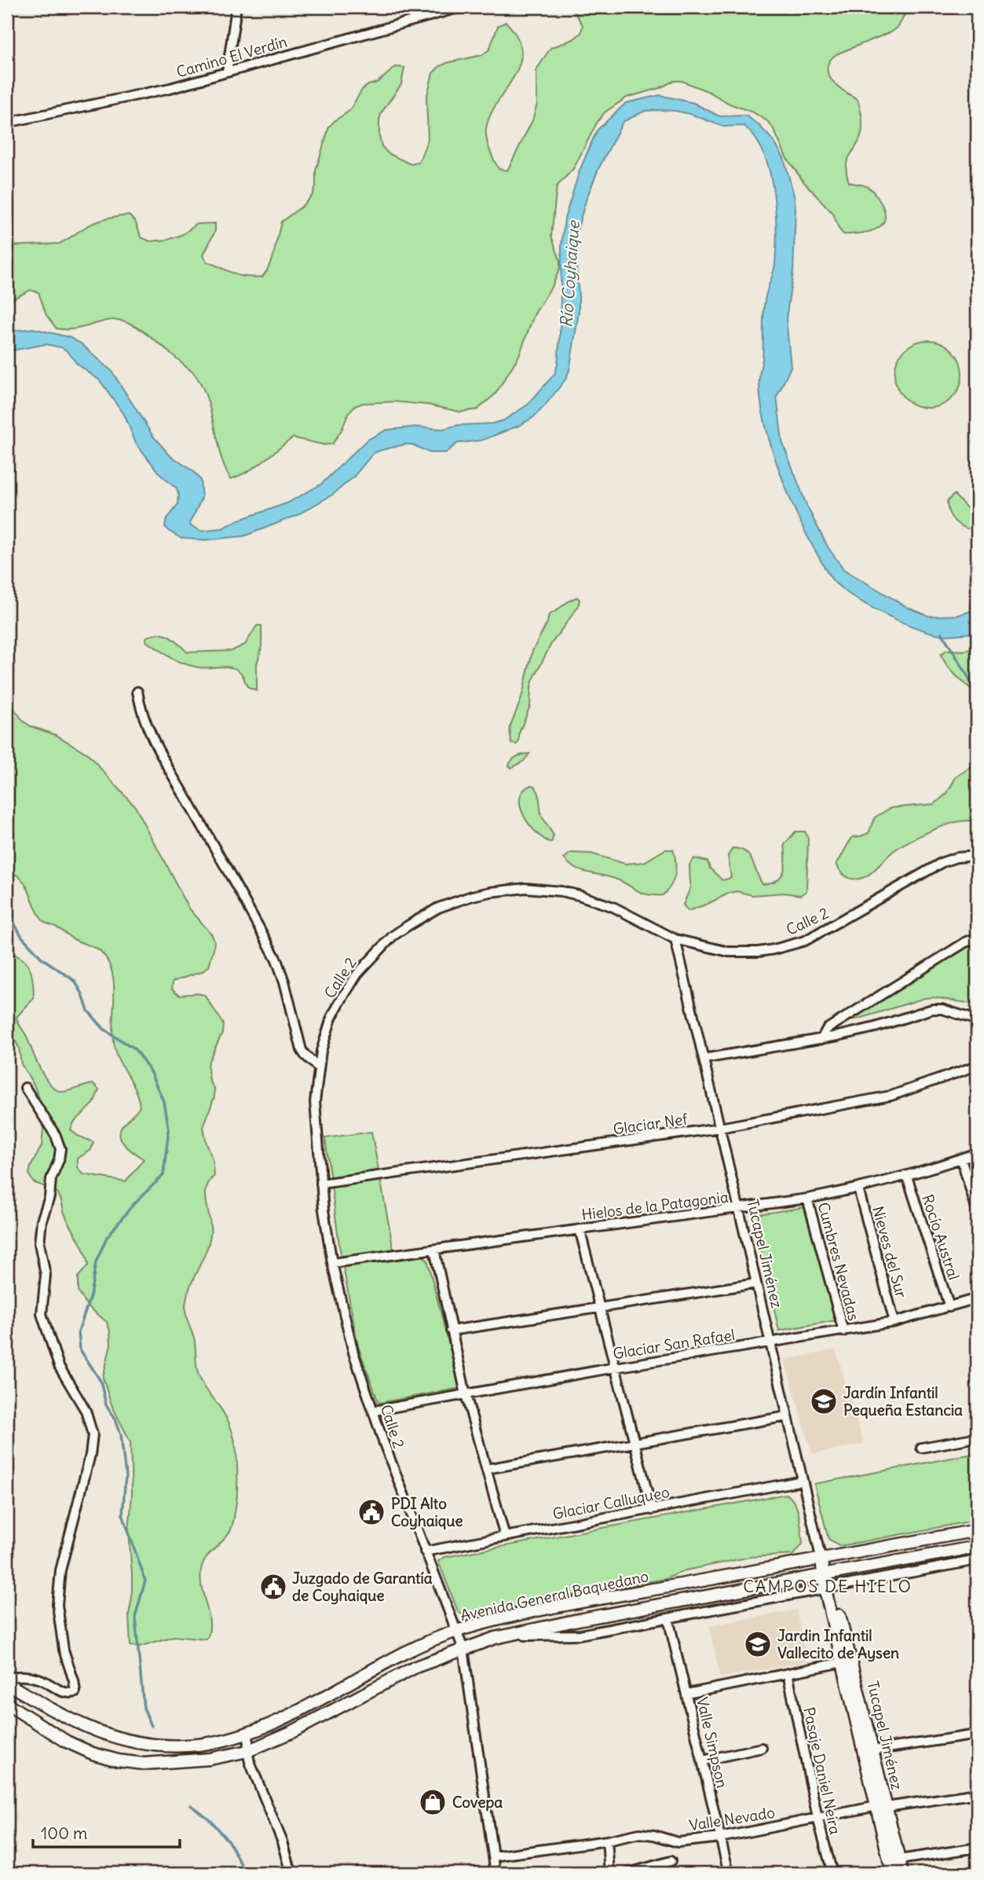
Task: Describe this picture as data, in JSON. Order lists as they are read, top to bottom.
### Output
{
  "streets": {
    "main road": ["Tucapel Jiménez", "Avenida General Baquedano"],
    "street": [
      "Camino El Verdín",
      "Calle 2",
      "Glaciar Nef",
      "Hielos de la Patagonia",
      "Rocío Austral",
      "Nieves del Sur",
      "Cumbres Nevadas",
      "Glaciar San Rafael",
      "Glaciar Calluqueo",
      "Valle Simpson",
      "Pasaje Daniel Neira",
      "Valle Nevado"
    ]
  },
  "crossings": [
    ["Calle 2", "Glaciar Nef"],
    ["Calle 2", "Hielos de la Patagonia"],
    ["Calle 2", "Tucapel Jiménez"],
    ["Calle 2", "Glaciar San Rafael"],
    ["Calle 2", "Glaciar Calluqueo"],
    ["Calle 2", "Avenida General Baquedano"],
    ["Calle 2", "Valle Nevado"],
    ["Glaciar Nef", "Tucapel Jiménez"],
    ["Hielos de la Patagonia", "Rocío Austral"],
    ["Hielos de la Patagonia", "Nieves del Sur"],
    ["Hielos de la Patagonia", "Tucapel Jiménez"],
    ["Hielos de la Patagonia", "Cumbres Nevadas"],
    ["Rocío Austral", "Glaciar San Rafael"],
    ["Nieves del Sur", "Glaciar San Rafael"],
    ["Tucapel Jiménez", "Glaciar San Rafael"],
    ["Tucapel Jiménez", "Glaciar Calluqueo"],
    ["Tucapel Jiménez", "Avenida General Baquedano"],
    ["Tucapel Jiménez", "Valle Nevado"],
    ["Cumbres Nevadas", "Glaciar San Rafael"],
    ["Avenida General Baquedano", "Valle Simpson"],
    ["Valle Simpson", "Valle Nevado"],
    ["Pasaje Daniel Neira", "Valle Nevado"]
  ],
  "districts": ["CAMPOS DE HIELO"],
  "water": ["Río Coyhaique"],
  "places": {
    "school or university": ["Jardín Infantil Pequeña Estancia", "Jardin Infantil Vallecito de Aysen"],
    "public building": ["PDI Alto Coyhaique", "Juzgado de Garantía de Coyhaique"],
    "shop": ["Covepa"]
  },
  "scale_bar": "100 m"
}
